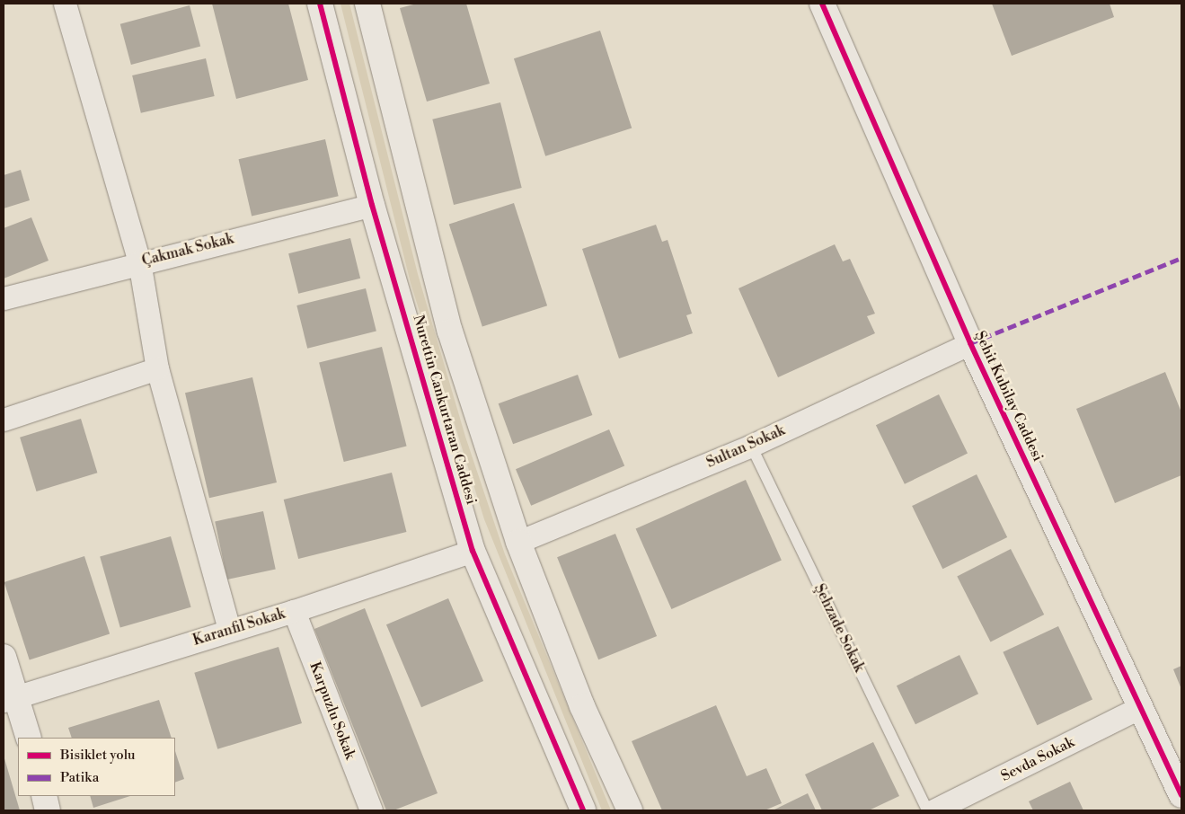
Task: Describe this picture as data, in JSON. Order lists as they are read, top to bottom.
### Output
{
  "streets": {
    "street": [
      "Çakmak Sokak",
      "Şehit Kubilay Caddesi",
      "Nurettin Cankurtaran Caddesi",
      "Sultan Sokak",
      "Karanfil Sokak",
      "Karpuzlu Sokak",
      "Sevda Sokak"
    ],
    "lane": ["Şehzade Sokak"]
  },
  "crossings": [
    ["Çakmak Sokak", "Nurettin Cankurtaran Caddesi"],
    ["Şehit Kubilay Caddesi", "Sultan Sokak"],
    ["Şehit Kubilay Caddesi", "Sevda Sokak"],
    ["Nurettin Cankurtaran Caddesi", "Sultan Sokak"],
    ["Nurettin Cankurtaran Caddesi", "Karanfil Sokak"],
    ["Sultan Sokak", "Şehzade Sokak"],
    ["Karanfil Sokak", "Karpuzlu Sokak"]
  ],
  "legend": ["Bisiklet yolu", "Patika"]
}
